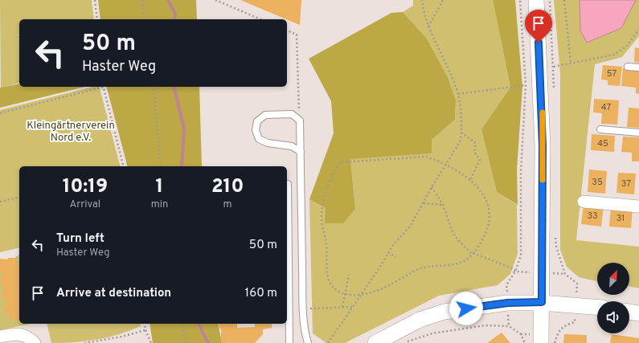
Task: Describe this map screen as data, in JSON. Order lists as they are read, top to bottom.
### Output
{
  "parks": ["Kleingärtnerverein Nord e.V."],
  "house_numbers": [
    "57",
    "47",
    "45",
    "35",
    "37",
    "33",
    "31"
  ],
  "north": "top right",
  "page": {
    "turn": ["50 m", "Haster Weg"],
    "eta": [
      "10:19",
      "Arrival",
      "1",
      "min",
      "210",
      "m"
    ],
    "list": [
      {
        "name": "Turn left",
        "note": "Haster Weg",
        "value": "50 m"
      },
      {
        "name": "Arrive at destination",
        "value": "160 m"
      }
    ]
  }
}
